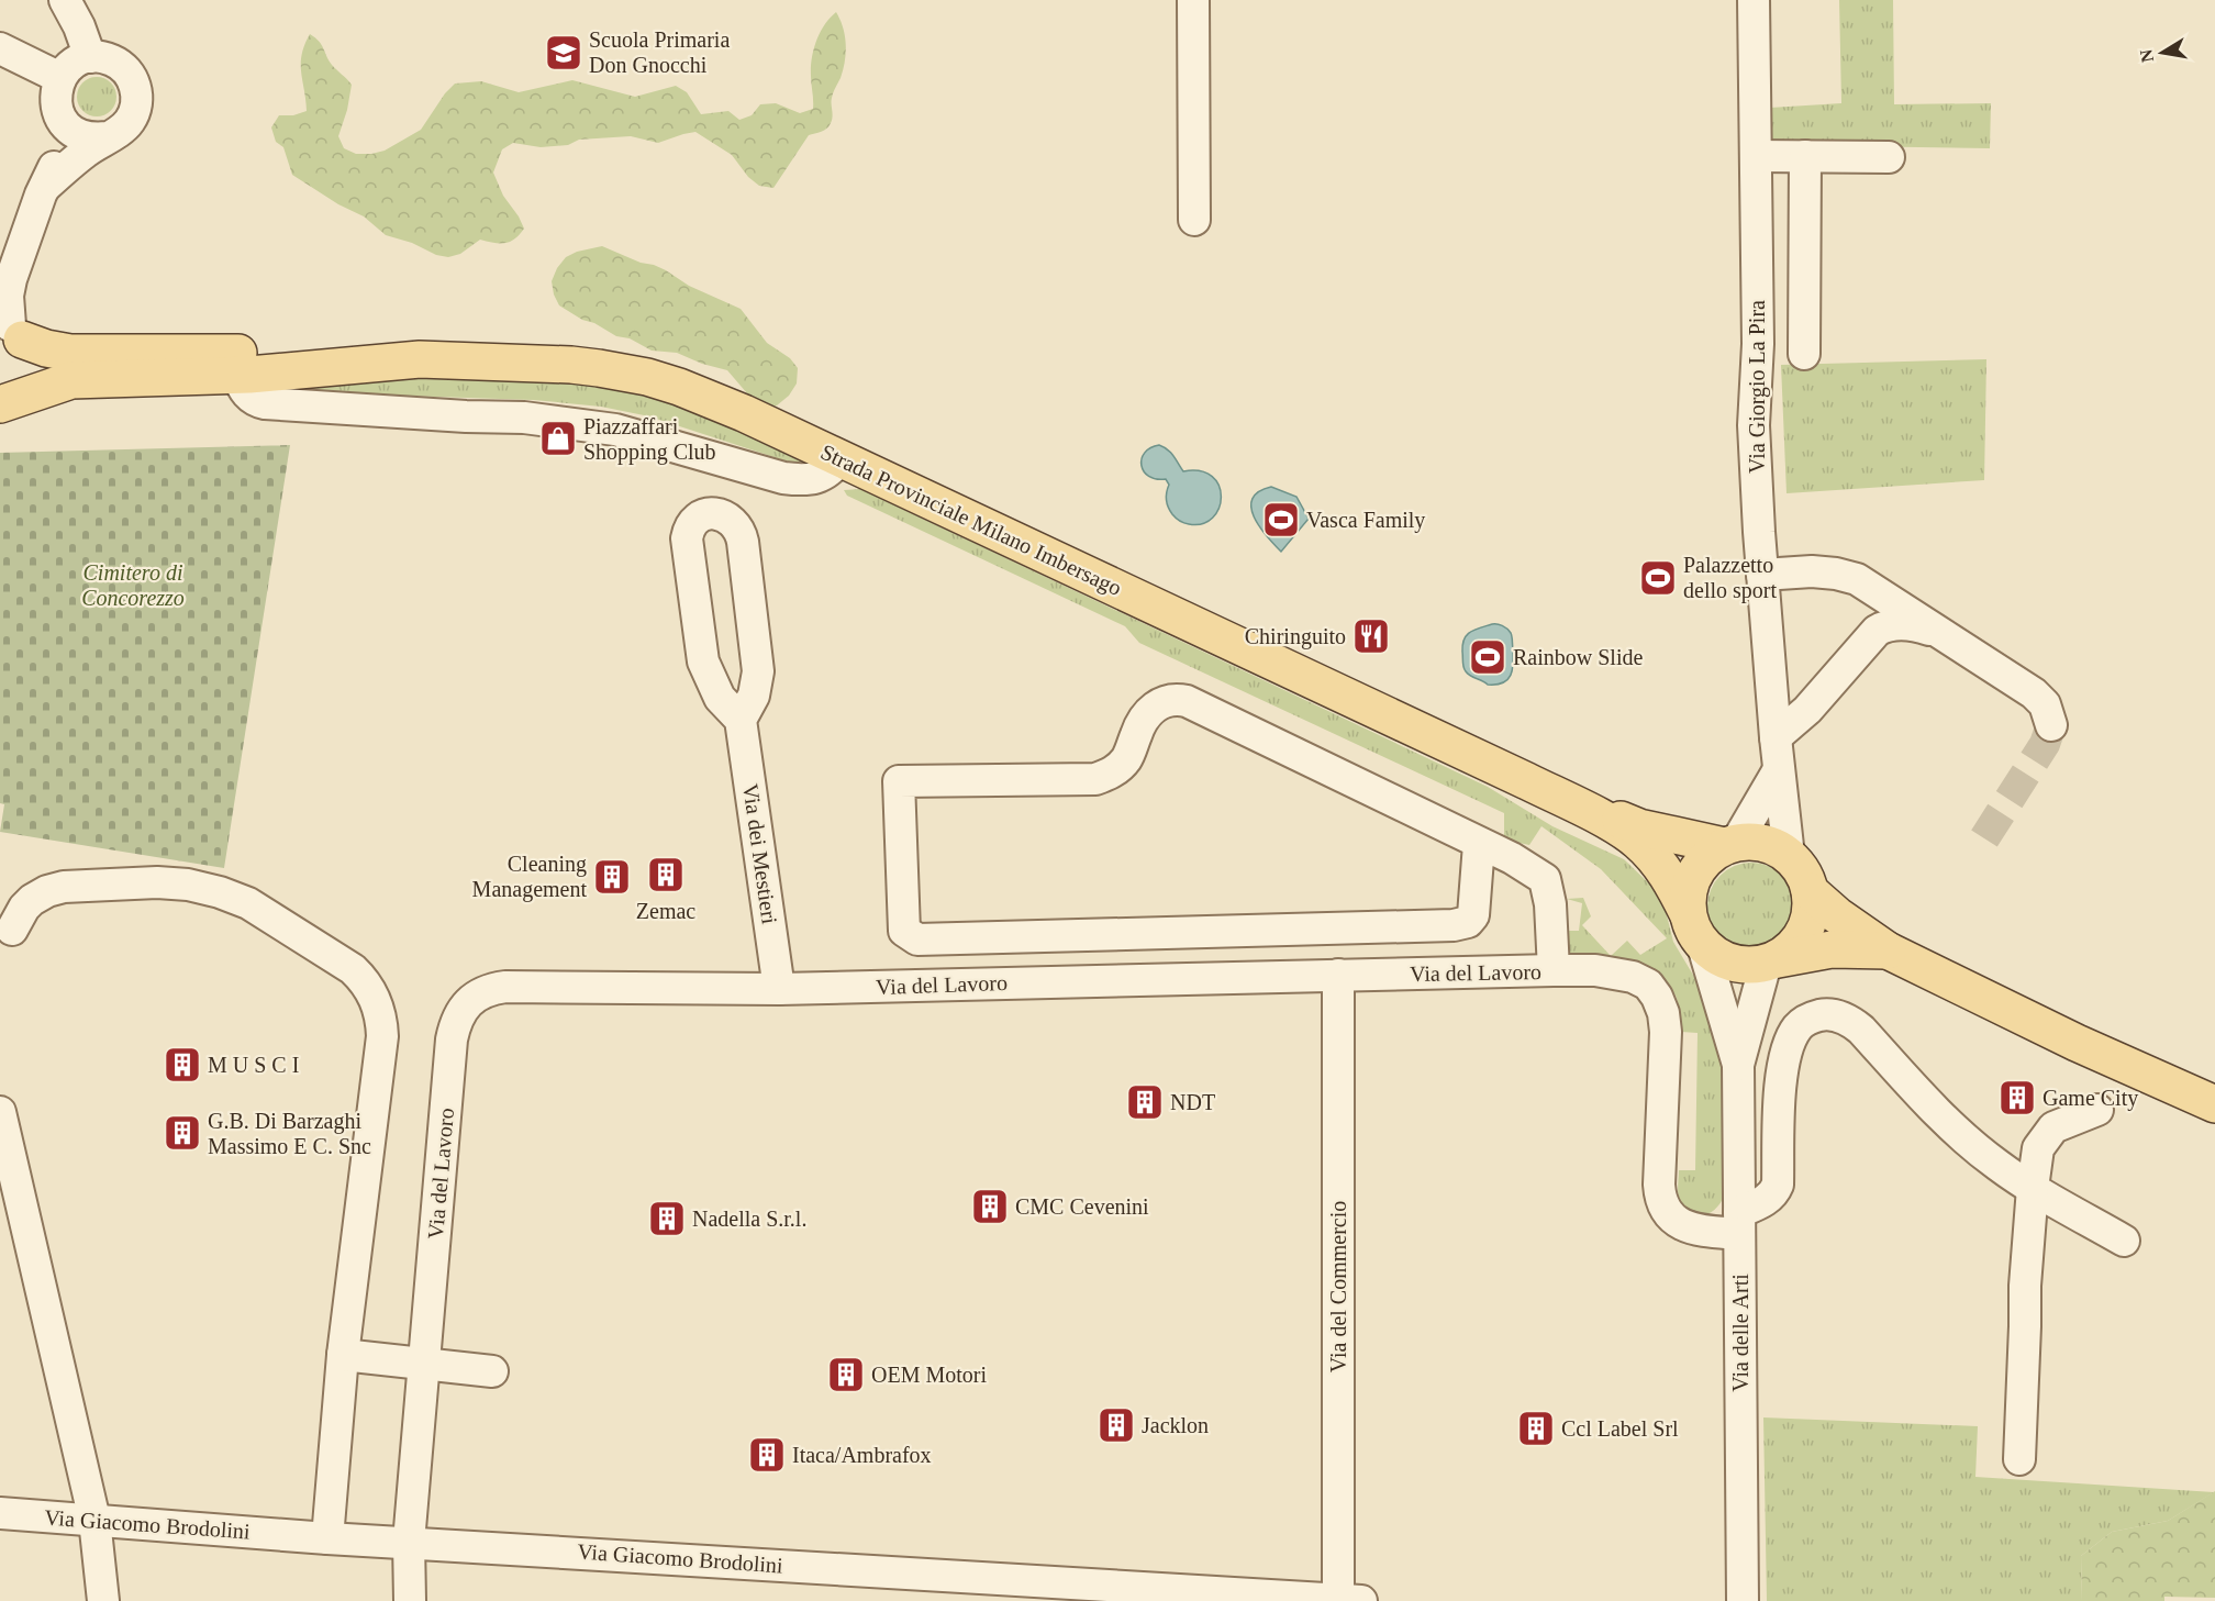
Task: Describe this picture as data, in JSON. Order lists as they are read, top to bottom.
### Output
{
  "streets": {
    "main road": ["Strada Provinciale Milano Imbersago"],
    "street": [
      "Via Giorgio La Pira",
      "Via dei Mestieri",
      "Via del Lavoro",
      "Via del Commercio",
      "Via delle Arti",
      "Via Giacomo Brodolini"
    ]
  },
  "crossings": [
    ["Via Giorgio La Pira", "Strada Provinciale Milano Imbersago"],
    ["Via Giorgio La Pira", "Via delle Arti"],
    ["Strada Provinciale Milano Imbersago", "Via delle Arti"],
    ["Via dei Mestieri", "Via del Lavoro"],
    ["Via del Lavoro", "Via del Commercio"],
    ["Via del Lavoro", "Via delle Arti"],
    ["Via del Lavoro", "Via Giacomo Brodolini"],
    ["Via del Commercio", "Via Giacomo Brodolini"]
  ],
  "parks": ["Cimitero di Concorezzo"],
  "places": {
    "school or university": ["Scuola Primaria Don Gnocchi"],
    "shop": ["Piazzaffari Shopping Club"],
    "sports": ["Vasca Family", "Palazzetto dello sport", "Rainbow Slide"],
    "restaurant": ["Chiringuito"],
    "building": [
      "Zemac",
      "Cleaning Management",
      "M U S C I",
      "Game City",
      "NDT",
      "G.B. Di Barzaghi Massimo E C. Snc",
      "CMC Cevenini",
      "Nadella S.r.l.",
      "OEM Motori",
      "Jacklon",
      "Ccl Label Srl",
      "Itaca/Ambrafox"
    ]
  },
  "north": "left"
}
